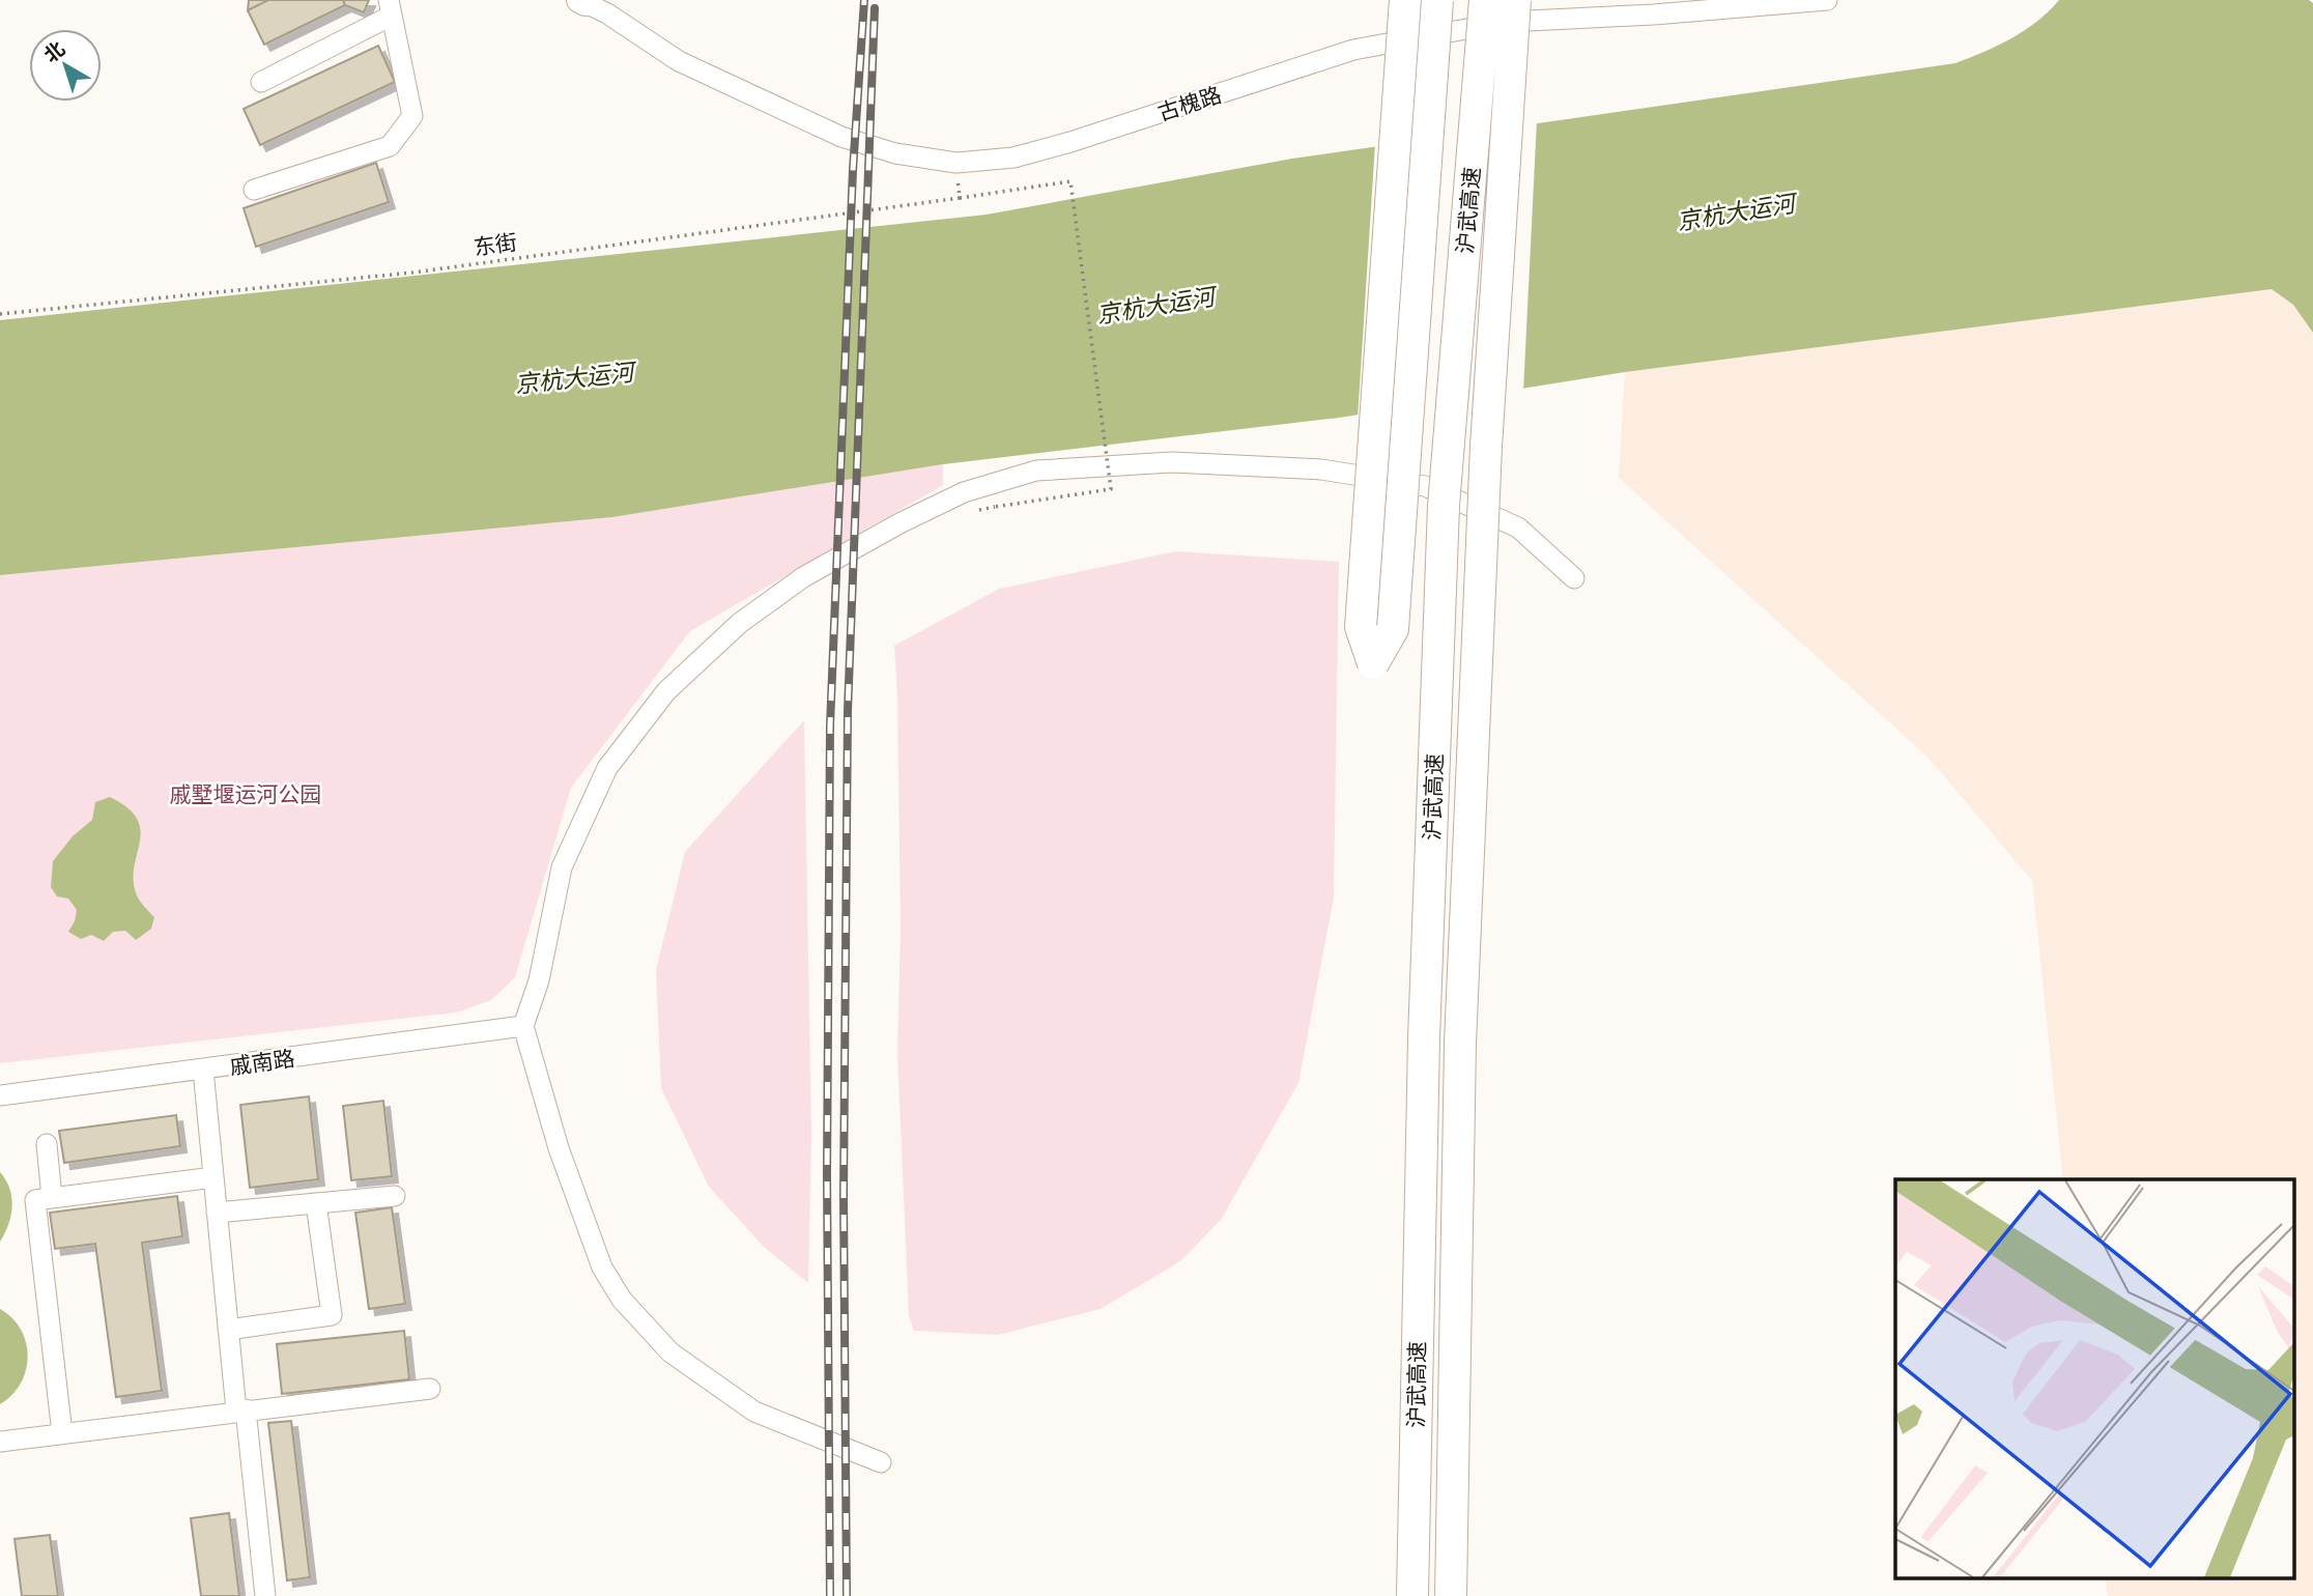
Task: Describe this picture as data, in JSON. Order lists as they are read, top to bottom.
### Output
{
  "streets": {
    "highway": ["沪武高速"],
    "street": ["古槐路", "戚南路"],
    "path": ["东街"]
  },
  "water": ["京杭大运河"],
  "parks": ["戚墅堰运河公园"],
  "north": "top left"
}
